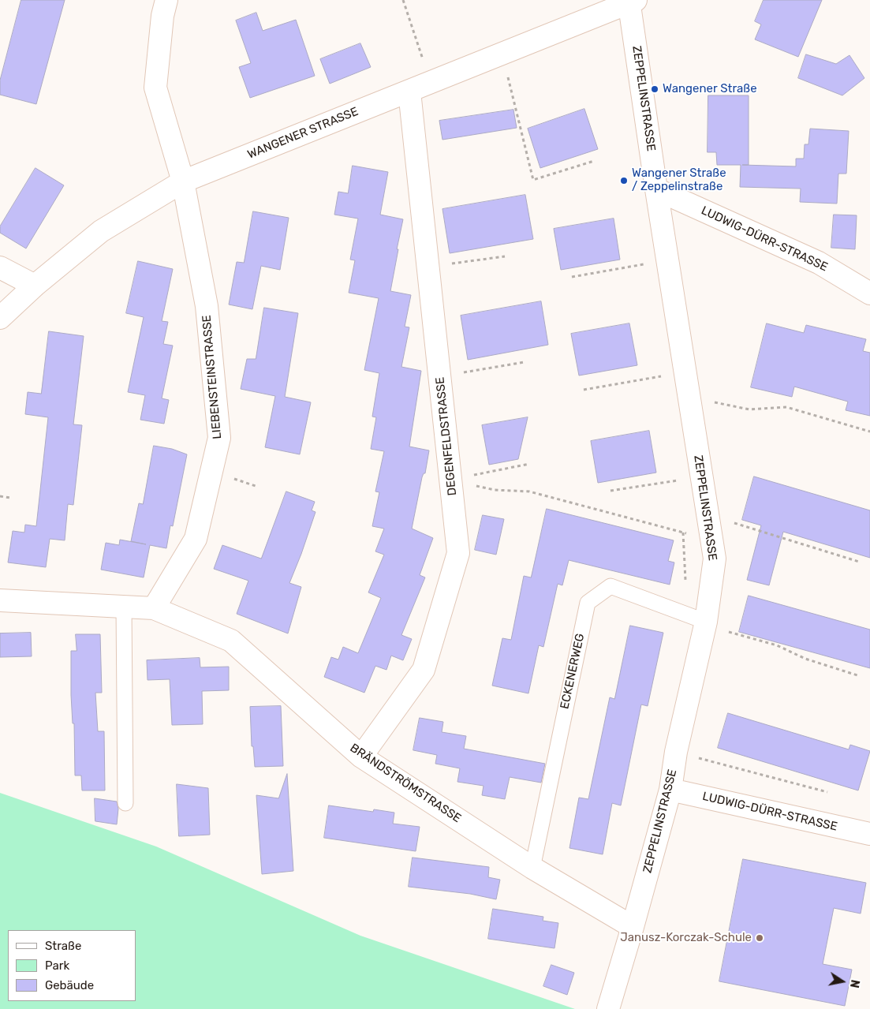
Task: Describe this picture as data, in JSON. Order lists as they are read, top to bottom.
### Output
{
  "streets": {
    "street": [
      "ZEPPELINSTRASSE",
      "WANGENER STRASSE",
      "LUDWIG-DÜRR-STRASSE",
      "LIEBENSTEINSTRASSE",
      "DEGENFELDSTRASSE",
      "BRÄNDSTRÖMSTRASSE"
    ],
    "lane": ["ECKENERWEG"]
  },
  "crossings": [
    ["ZEPPELINSTRASSE", "WANGENER STRASSE"],
    ["ZEPPELINSTRASSE", "LUDWIG-DÜRR-STRASSE"],
    ["ZEPPELINSTRASSE", "ECKENERWEG"],
    ["ZEPPELINSTRASSE", "BRÄNDSTRÖMSTRASSE"],
    ["WANGENER STRASSE", "LIEBENSTEINSTRASSE"],
    ["WANGENER STRASSE", "DEGENFELDSTRASSE"],
    ["LIEBENSTEINSTRASSE", "BRÄNDSTRÖMSTRASSE"],
    ["DEGENFELDSTRASSE", "BRÄNDSTRÖMSTRASSE"],
    ["ECKENERWEG", "BRÄNDSTRÖMSTRASSE"]
  ],
  "places": ["Wangener Straße", "Wangener Straße / Zeppelinstraße", "Janusz-Korczak-Schule"],
  "legend": ["Straße", "Park", "Gebäude"],
  "north": "right"
}
